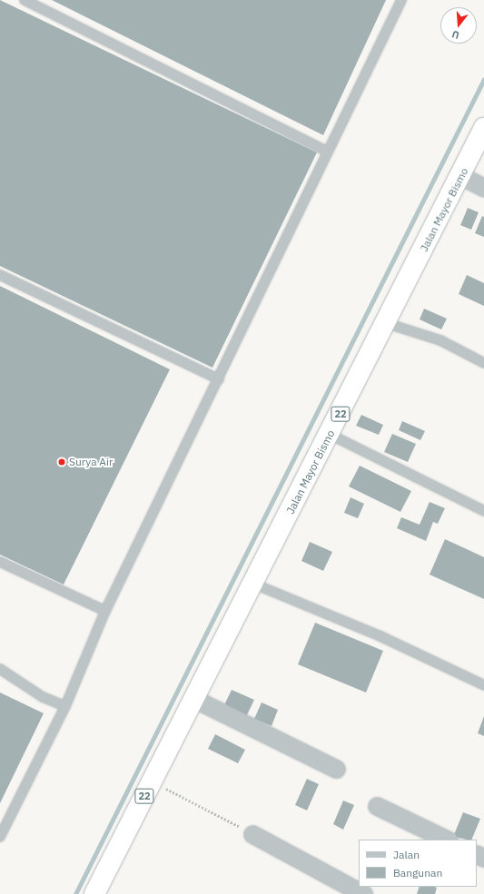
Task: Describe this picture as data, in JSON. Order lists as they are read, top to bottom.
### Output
{
  "streets": {
    "highway": ["Jalan Mayor Bismo", "22"]
  },
  "crossings": [
    ["Jalan Mayor Bismo", "22"]
  ],
  "places": ["Surya Air"],
  "legend": ["Jalan", "Bangunan"],
  "north": "bottom"
}
